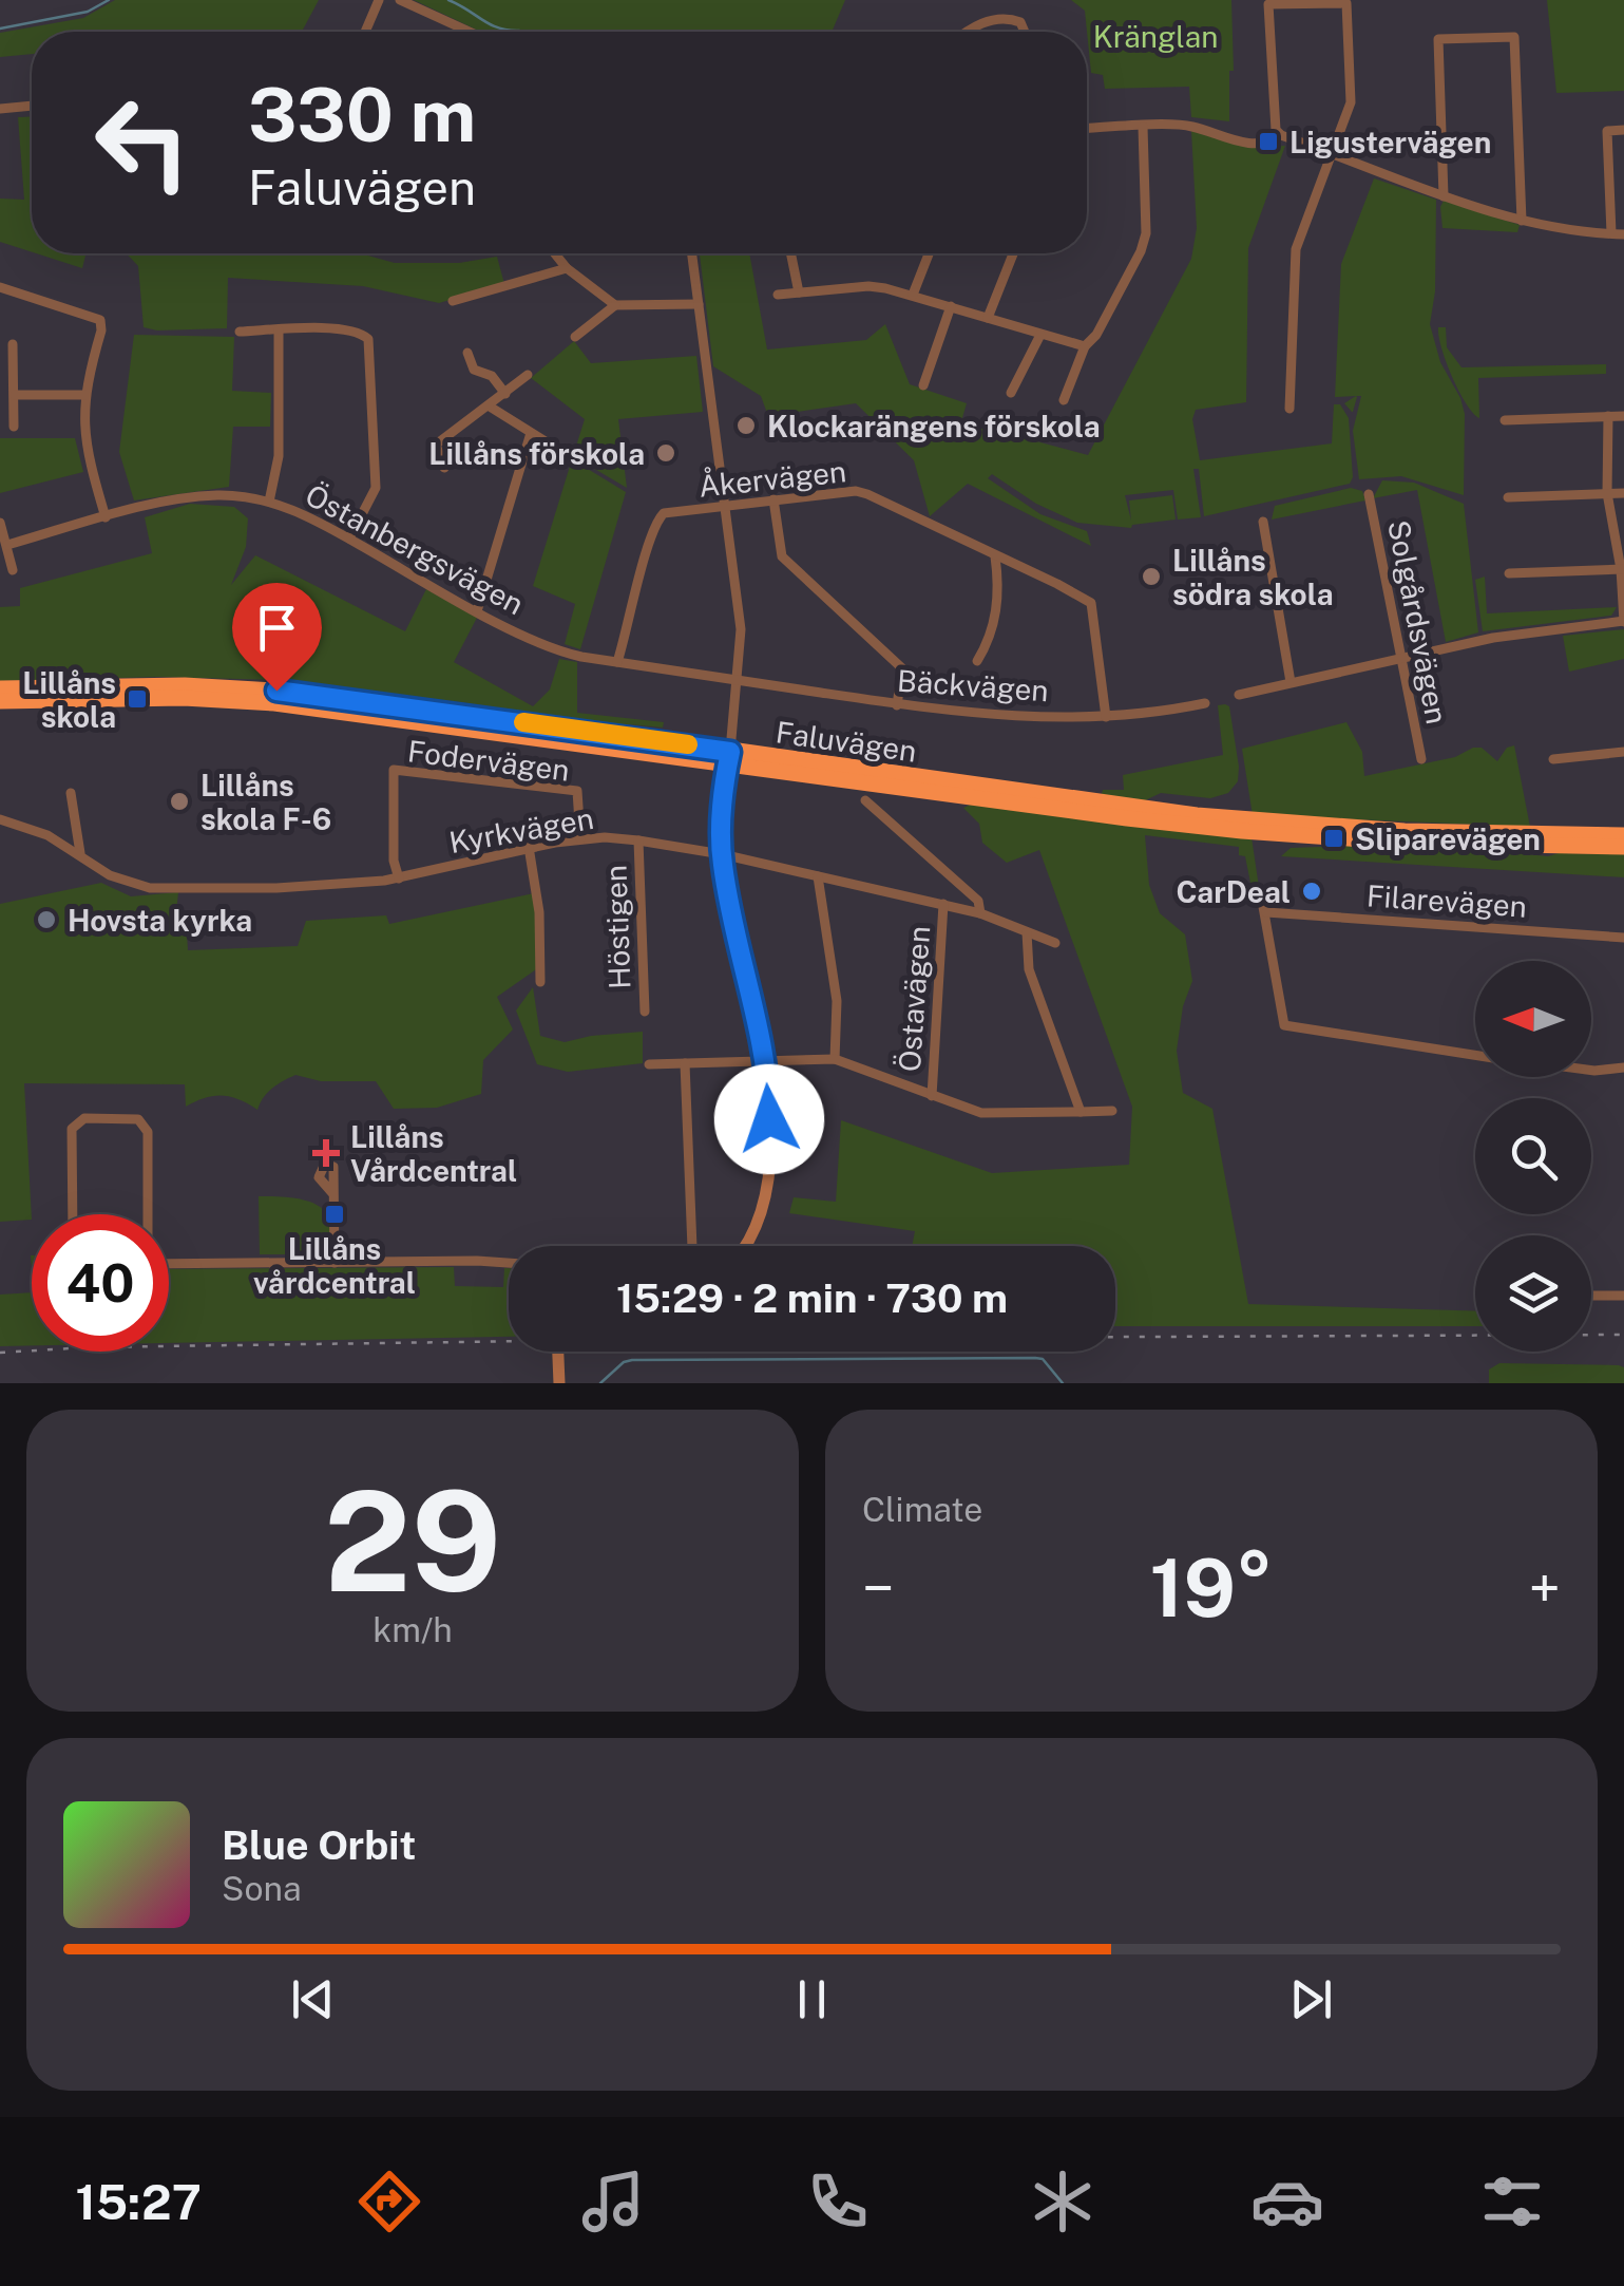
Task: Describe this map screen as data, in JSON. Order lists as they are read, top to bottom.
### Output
{
  "streets": {
    "highway": ["Faluvägen"],
    "street": [
      "Åkervägen",
      "Östanbergsvägen",
      "Solgårdsvägen",
      "Bäckvägen",
      "Fodervägen",
      "Kyrkvägen",
      "Filarevägen",
      "Höstigen",
      "Östavägen"
    ]
  },
  "crossings": [
    ["Åkervägen", "Östanbergsvägen"],
    ["Åkervägen", "Bäckvägen"],
    ["Östanbergsvägen", "Bäckvägen"],
    ["Fodervägen", "Kyrkvägen"],
    ["Kyrkvägen", "Höstigen"],
    ["Kyrkvägen", "Östavägen"]
  ],
  "parks": ["Kränglan"],
  "places": {
    "transit": [
      "Ligustervägen",
      "Lillåns skola",
      "Sliparevägen",
      "Lillåns vårdcentral"
    ],
    "other": [
      "Klockarängens förskola",
      "Lillåns förskola",
      "Lillåns södra skola",
      "Lillåns skola F-6",
      "CarDeal",
      "Hovsta kyrka"
    ],
    "health": ["Lillåns Vårdcentral"]
  },
  "north": "left",
  "page": {
    "turn": ["330 m", "Faluvägen"],
    "limit": "40",
    "trip": "15:29 · 2 min · 730 m",
    "tile": [
      ["29", "km/h"],
      "Climate"
    ],
    "heat": ["−", "19°", "+"],
    "song": ["Blue Orbit", "Sona"],
    "tabs": "15:27"
  }
}
